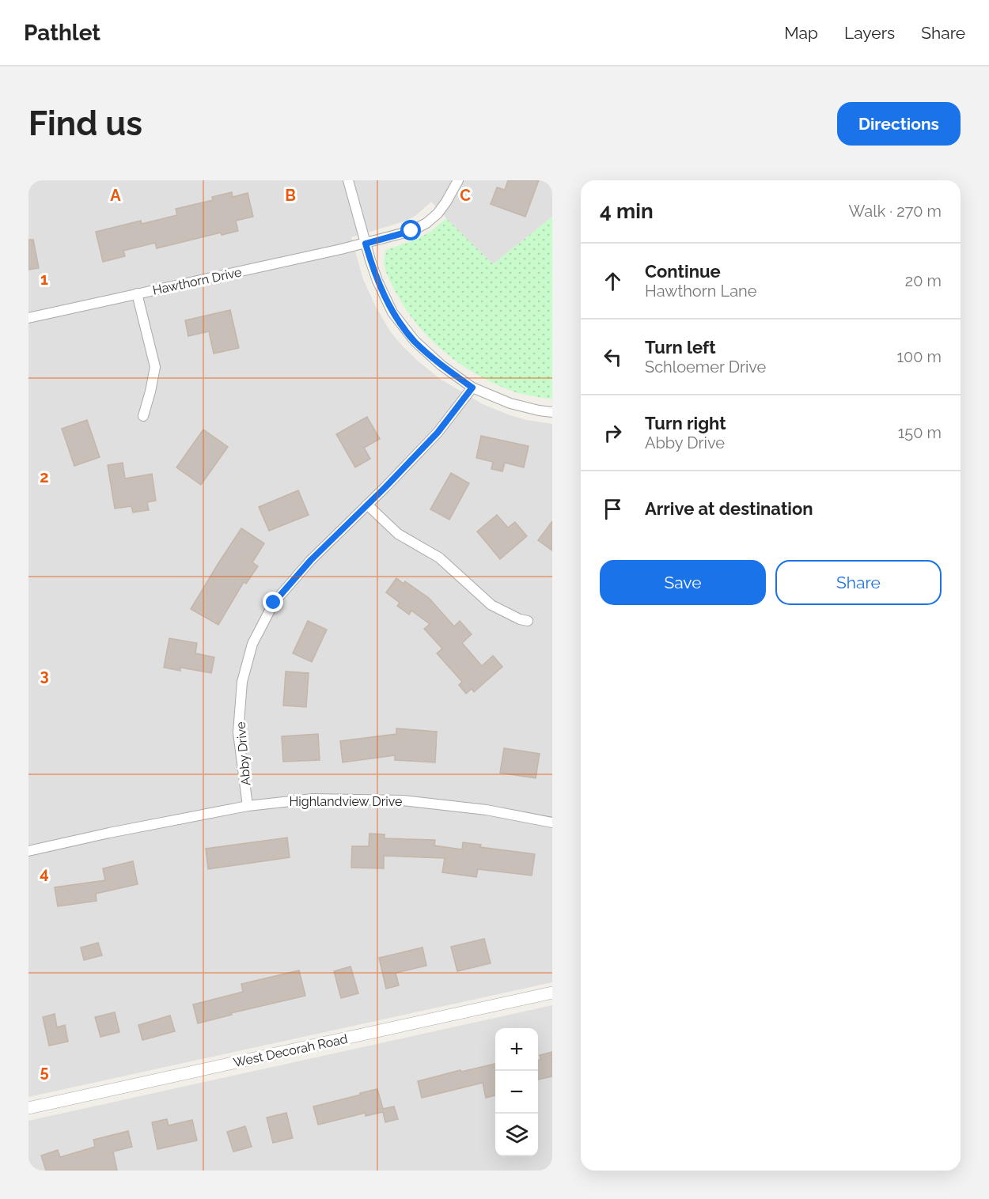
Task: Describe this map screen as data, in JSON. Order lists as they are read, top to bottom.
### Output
{
  "streets": {
    "street": [
      "Hawthorn Drive",
      "Abby Drive",
      "Highlandview Drive",
      "West Decorah Road"
    ]
  },
  "crossings": [
    ["Abby Drive", "Highlandview Drive"]
  ],
  "page": {
    "header": "Pathlet",
    "nav": ["Map", "Layers", "Share"],
    "buttons": [
      "Directions",
      ["Save", "Share"]
    ],
    "title": "Find us",
    "heading": ["4 min", "Walk · 270 m"],
    "list": [
      ["Continue", "Hawthorn Lane", "20 m"],
      ["Turn left", "Schloemer Drive", "100 m"],
      ["Turn right", "Abby Drive", "150 m"],
      "Arrive at destination"
    ],
    "map_buttons": ["+", "−"]
  },
  "grid": {
    "columns": ["A", "B", "C"],
    "rows": [
      "1",
      "2",
      "3",
      "4",
      "5"
    ]
  }
}
